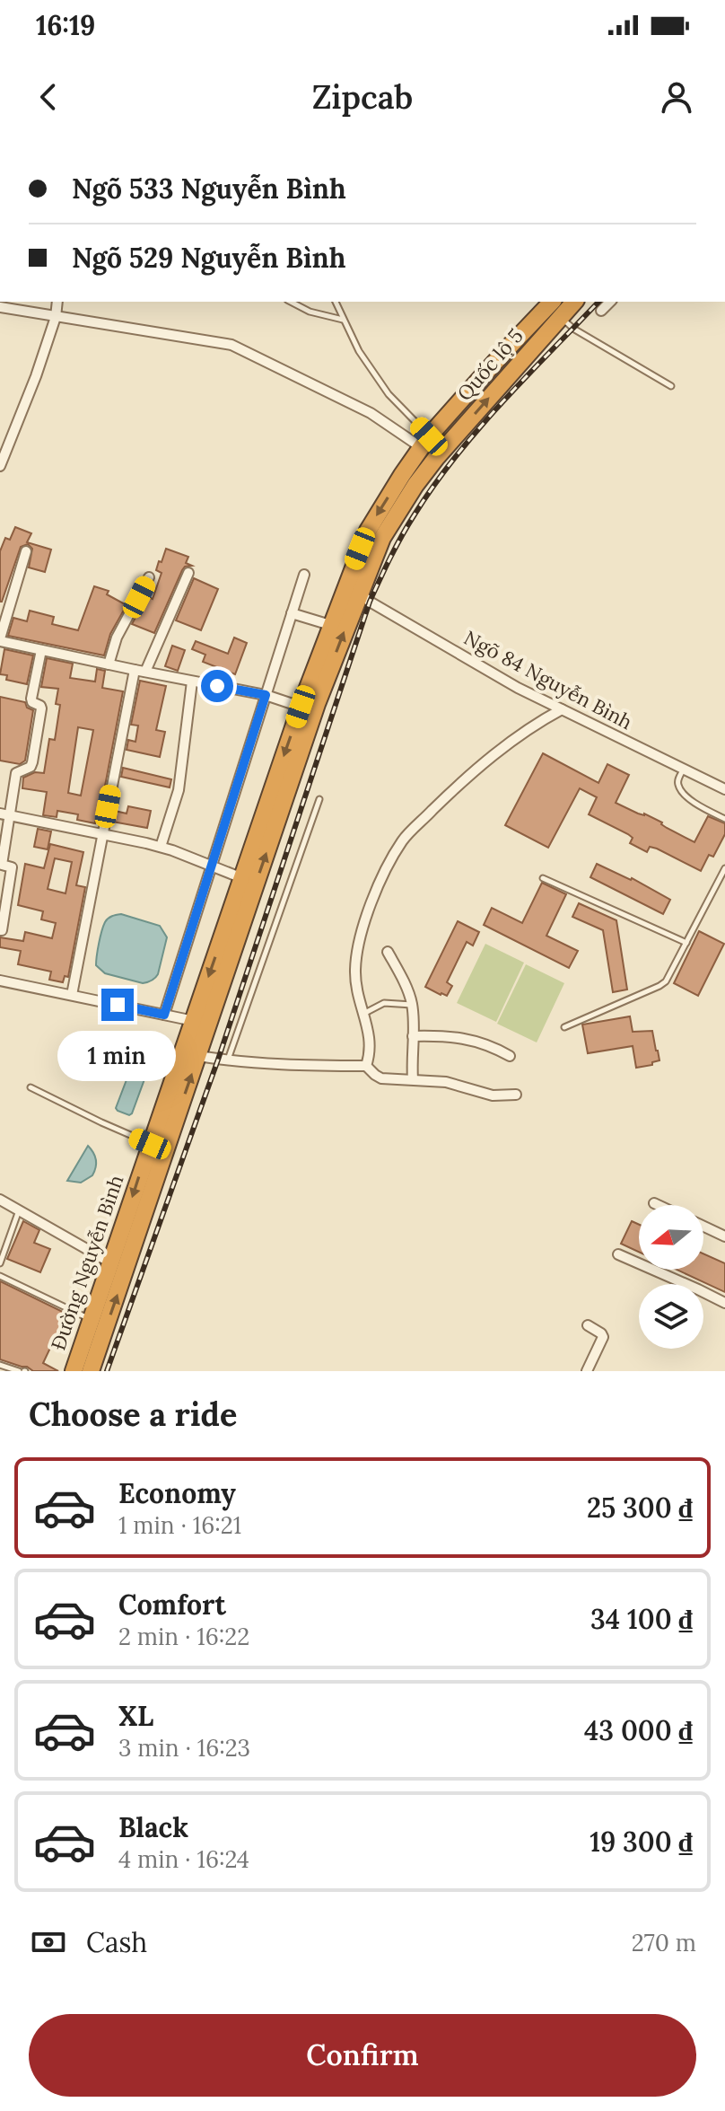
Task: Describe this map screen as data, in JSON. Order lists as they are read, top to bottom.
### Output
{
  "streets": {
    "highway": ["Quốc lộ 5", "Đường Nguyễn Bình"],
    "street": ["Ngõ 84 Nguyễn Bình"]
  },
  "crossings": [
    ["Quốc lộ 5", "Đường Nguyễn Bình"],
    ["Ngõ 84 Nguyễn Bình", "Đường Nguyễn Bình"]
  ],
  "north": "left",
  "page": {
    "status": "16:19",
    "header": "Zipcab",
    "banner": ["Ngõ 533 Nguyễn Bình", "Ngõ 529 Nguyễn Bình"],
    "bubble": "1 min",
    "heading": "Choose a ride",
    "list": [
      {
        "name": "Economy",
        "note": "1 min · 16:21",
        "value": "25 300 ₫"
      },
      {
        "name": "Comfort",
        "note": "2 min · 16:22",
        "value": "34 100 ₫"
      },
      {
        "name": "XL",
        "note": "3 min · 16:23",
        "value": "43 000 ₫"
      },
      {
        "name": "Black",
        "note": "4 min · 16:24",
        "value": "19 300 ₫"
      }
    ],
    "pay": ["Cash", "270 m"],
    "buttons": "Confirm"
  }
}
